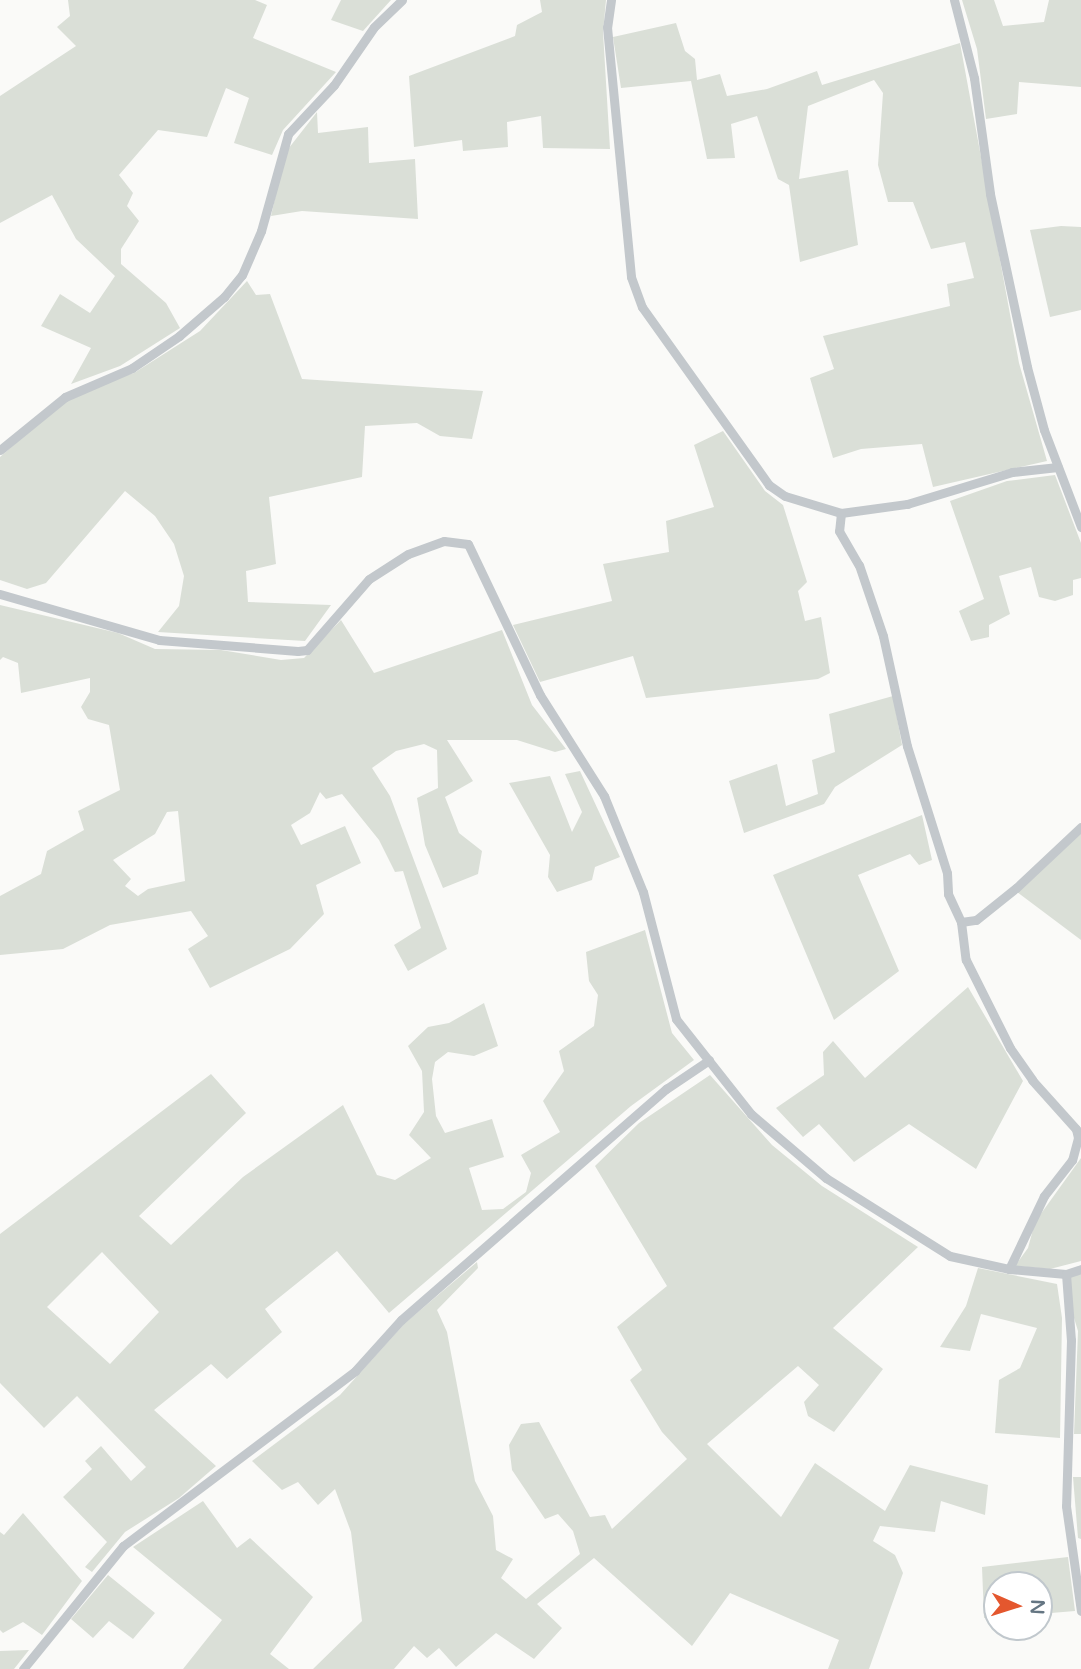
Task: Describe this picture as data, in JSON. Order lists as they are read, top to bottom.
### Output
{
  "north": "right"
}
